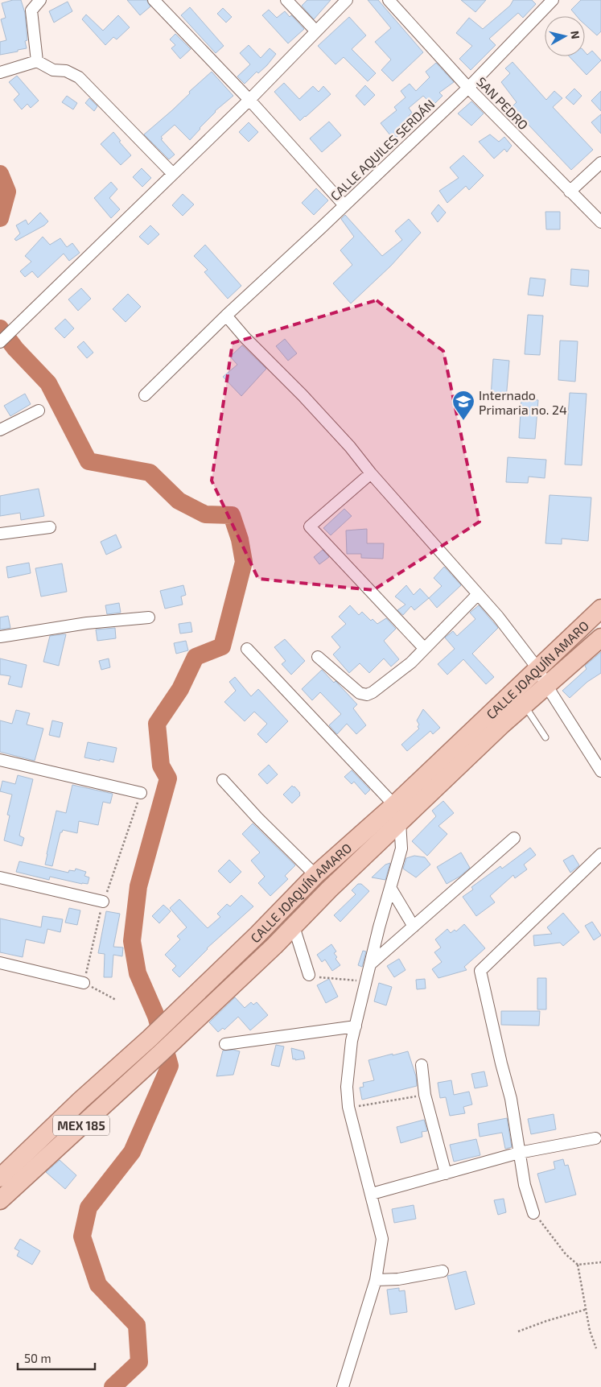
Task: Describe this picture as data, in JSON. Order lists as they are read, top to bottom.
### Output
{
  "streets": {
    "main road": ["CALLE JOAQUÍN AMARO", "MEX 185"],
    "street": ["SAN PEDRO", "CALLE AQUILES SERDÁN"]
  },
  "crossings": [
    ["SAN PEDRO", "CALLE AQUILES SERDÁN"]
  ],
  "places": {
    "school or university": ["Internado Primaria no. 24"]
  },
  "scale_bar": "50 m",
  "north": "right"
}
